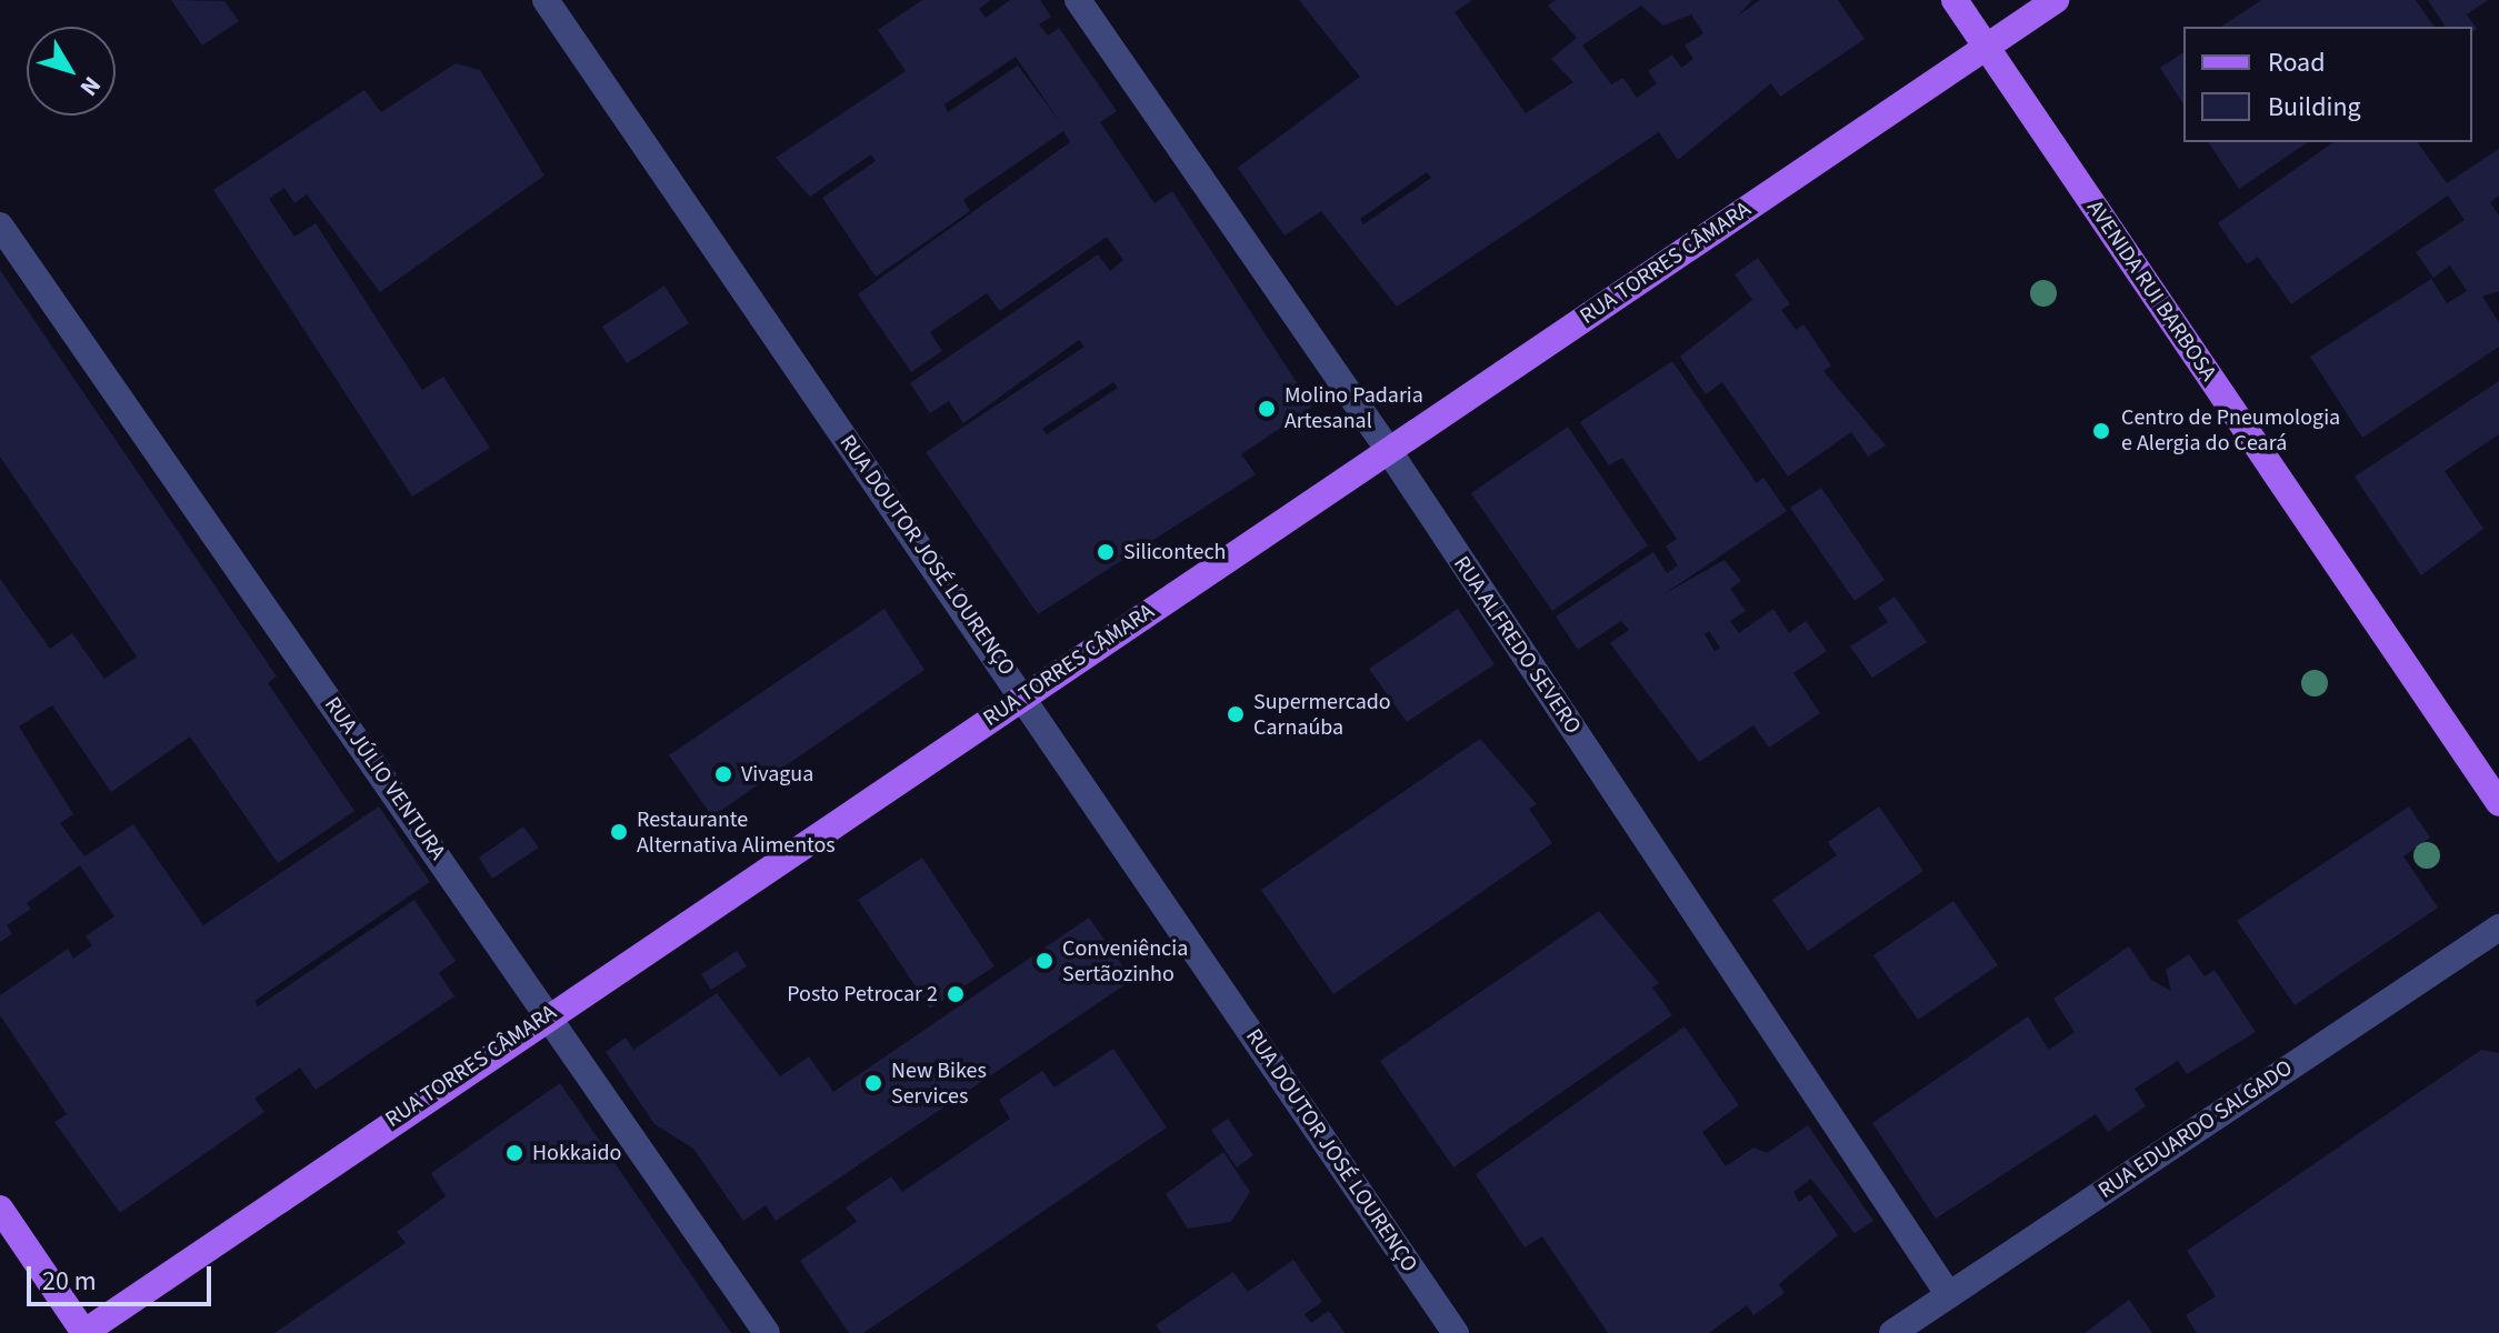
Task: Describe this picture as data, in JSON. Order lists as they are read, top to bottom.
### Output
{
  "streets": {
    "main road": ["RUA TORRES CÂMARA", "AVENIDA RUI BARBOSA"],
    "street": [
      "RUA DOUTOR JOSÉ LOURENÇO",
      "RUA ALFREDO SEVERO",
      "RUA JÚLIO VENTURA",
      "RUA EDUARDO SALGADO"
    ]
  },
  "crossings": [
    ["RUA TORRES CÂMARA", "AVENIDA RUI BARBOSA"],
    ["RUA TORRES CÂMARA", "RUA DOUTOR JOSÉ LOURENÇO"],
    ["RUA TORRES CÂMARA", "RUA ALFREDO SEVERO"],
    ["RUA TORRES CÂMARA", "RUA JÚLIO VENTURA"],
    ["RUA ALFREDO SEVERO", "RUA EDUARDO SALGADO"]
  ],
  "places": [
    "Molino Padaria Artesanal",
    "Centro de Pneumologia e Alergia do Ceará",
    "Silicontech",
    "Supermercado Carnaúba",
    "Vivagua",
    "Restaurante Alternativa Alimentos",
    "Conveniência Sertãozinho",
    "Posto Petrocar 2",
    "New Bikes Services",
    "Hokkaido"
  ],
  "legend": ["Road", "Building"],
  "scale_bar": "20 m",
  "north": "bottom right"
}
